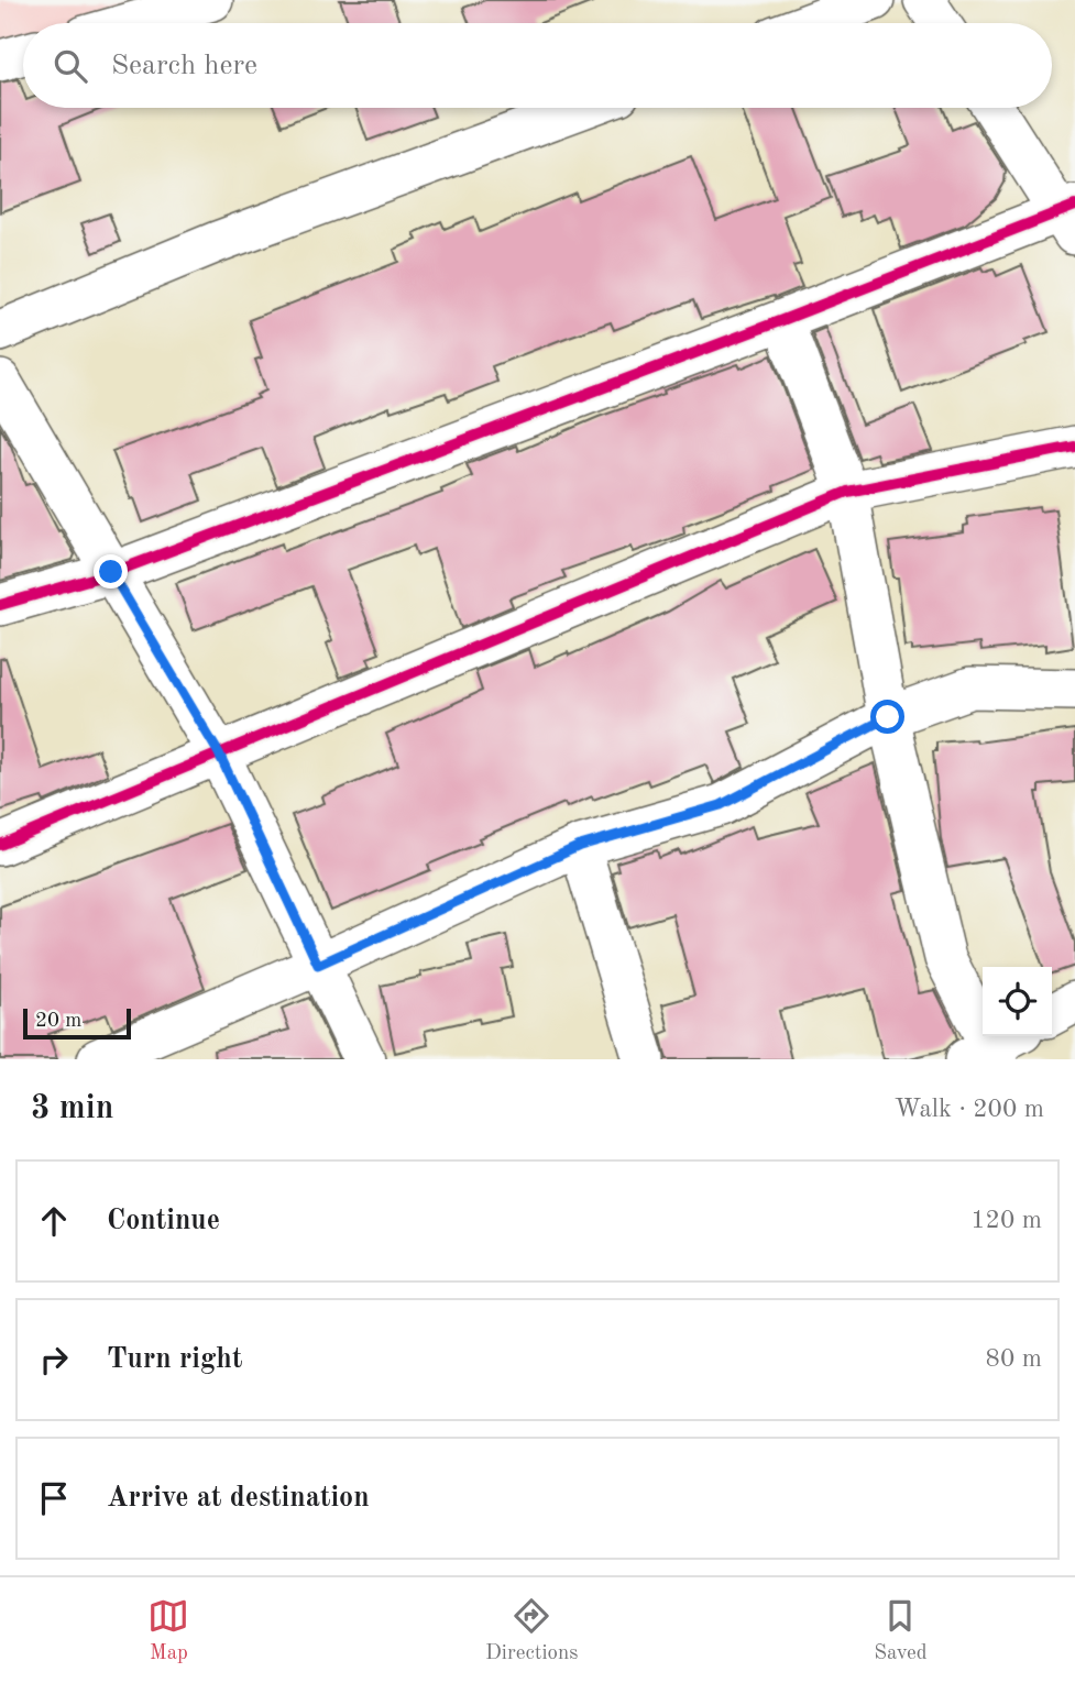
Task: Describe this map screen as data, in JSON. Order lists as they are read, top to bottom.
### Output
{
  "scale_bar": "20 m",
  "page": {
    "search": "Search here",
    "scale": "20 m",
    "heading": ["3 min", "Walk · 200 m"],
    "list": [
      ["Continue", "120 m"],
      ["Turn right", "80 m"],
      "Arrive at destination"
    ],
    "nav": ["Map", "Directions", "Saved"]
  }
}
